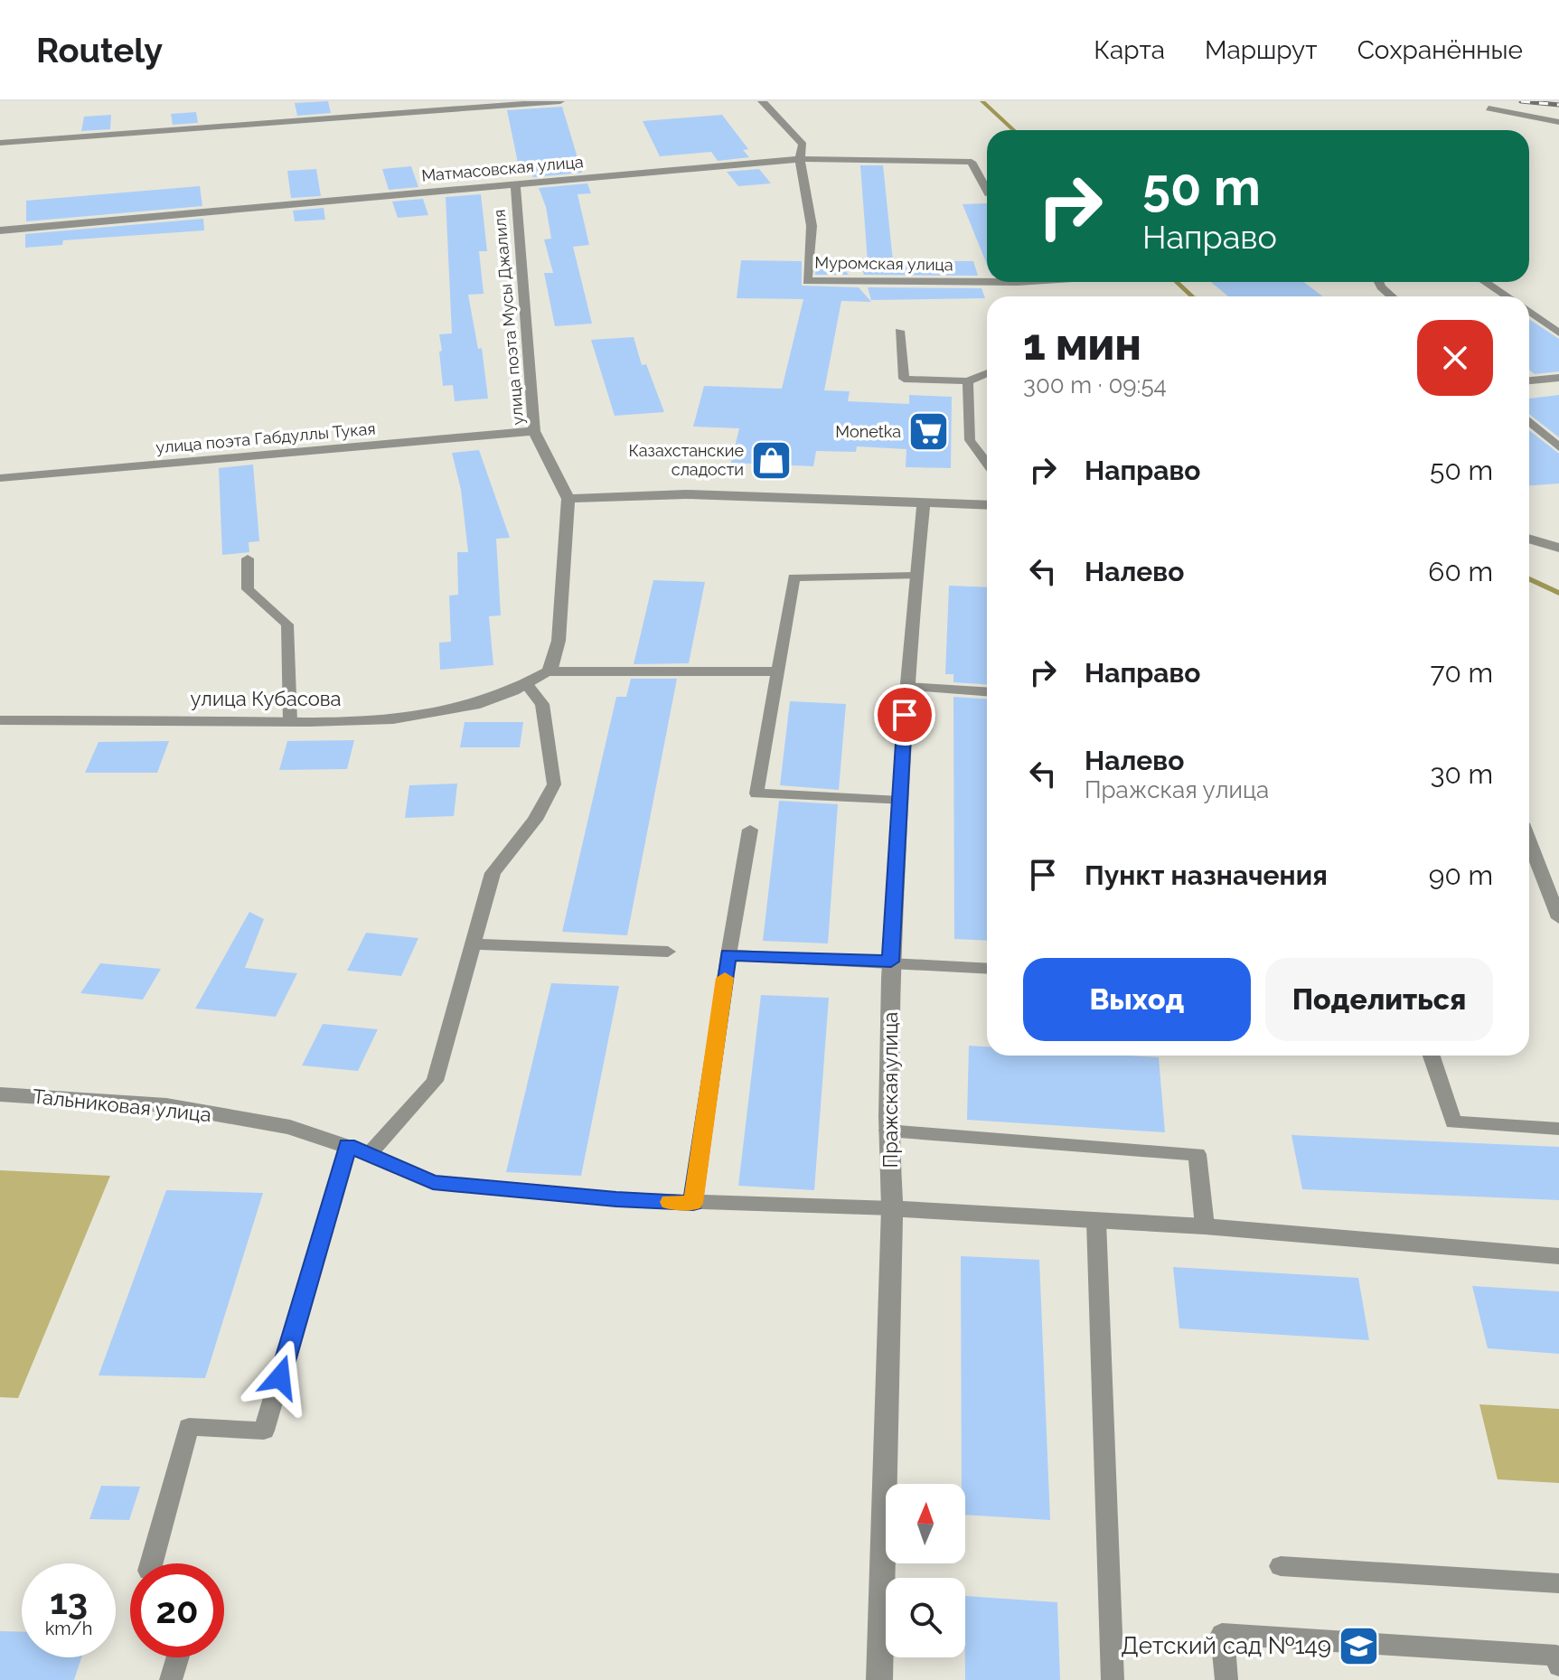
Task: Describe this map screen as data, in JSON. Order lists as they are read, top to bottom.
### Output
{
  "streets": {
    "street": [
      "Матмасовская улица",
      "Муромская улица",
      "улица поэта Мусы Джалиля",
      "улица поэта Габдуллы Тукая",
      "улица Кубасова",
      "Пражская улица",
      "Тальниковая улица"
    ]
  },
  "crossings": [
    ["Матмасовская улица", "Муромская улица"],
    ["Матмасовская улица", "улица поэта Мусы Джалиля"],
    ["улица поэта Мусы Джалиля", "улица поэта Габдуллы Тукая"]
  ],
  "places": {
    "supermarket": ["Monetka"],
    "shop": ["Казахстанские сладости"],
    "school or university": ["Детский сад №149"]
  },
  "north": "top",
  "page": {
    "header": "Routely",
    "nav": ["Карта", "Маршрут", "Сохранённые"],
    "turn": ["50 m", "Направо"],
    "heading": ["1 мин", "300 m · 09:54"],
    "list": [
      {
        "name": "Направо",
        "value": "50 m"
      },
      {
        "name": "Налево",
        "value": "60 m"
      },
      {
        "name": "Направо",
        "value": "70 m"
      },
      {
        "name": "Налево",
        "note": "Пражская улица",
        "value": "30 m"
      },
      {
        "name": "Пункт назначения",
        "value": "90 m"
      }
    ],
    "buttons": ["Выход", "Поделиться"],
    "speed": "13 km/h",
    "limit": "20"
  }
}
